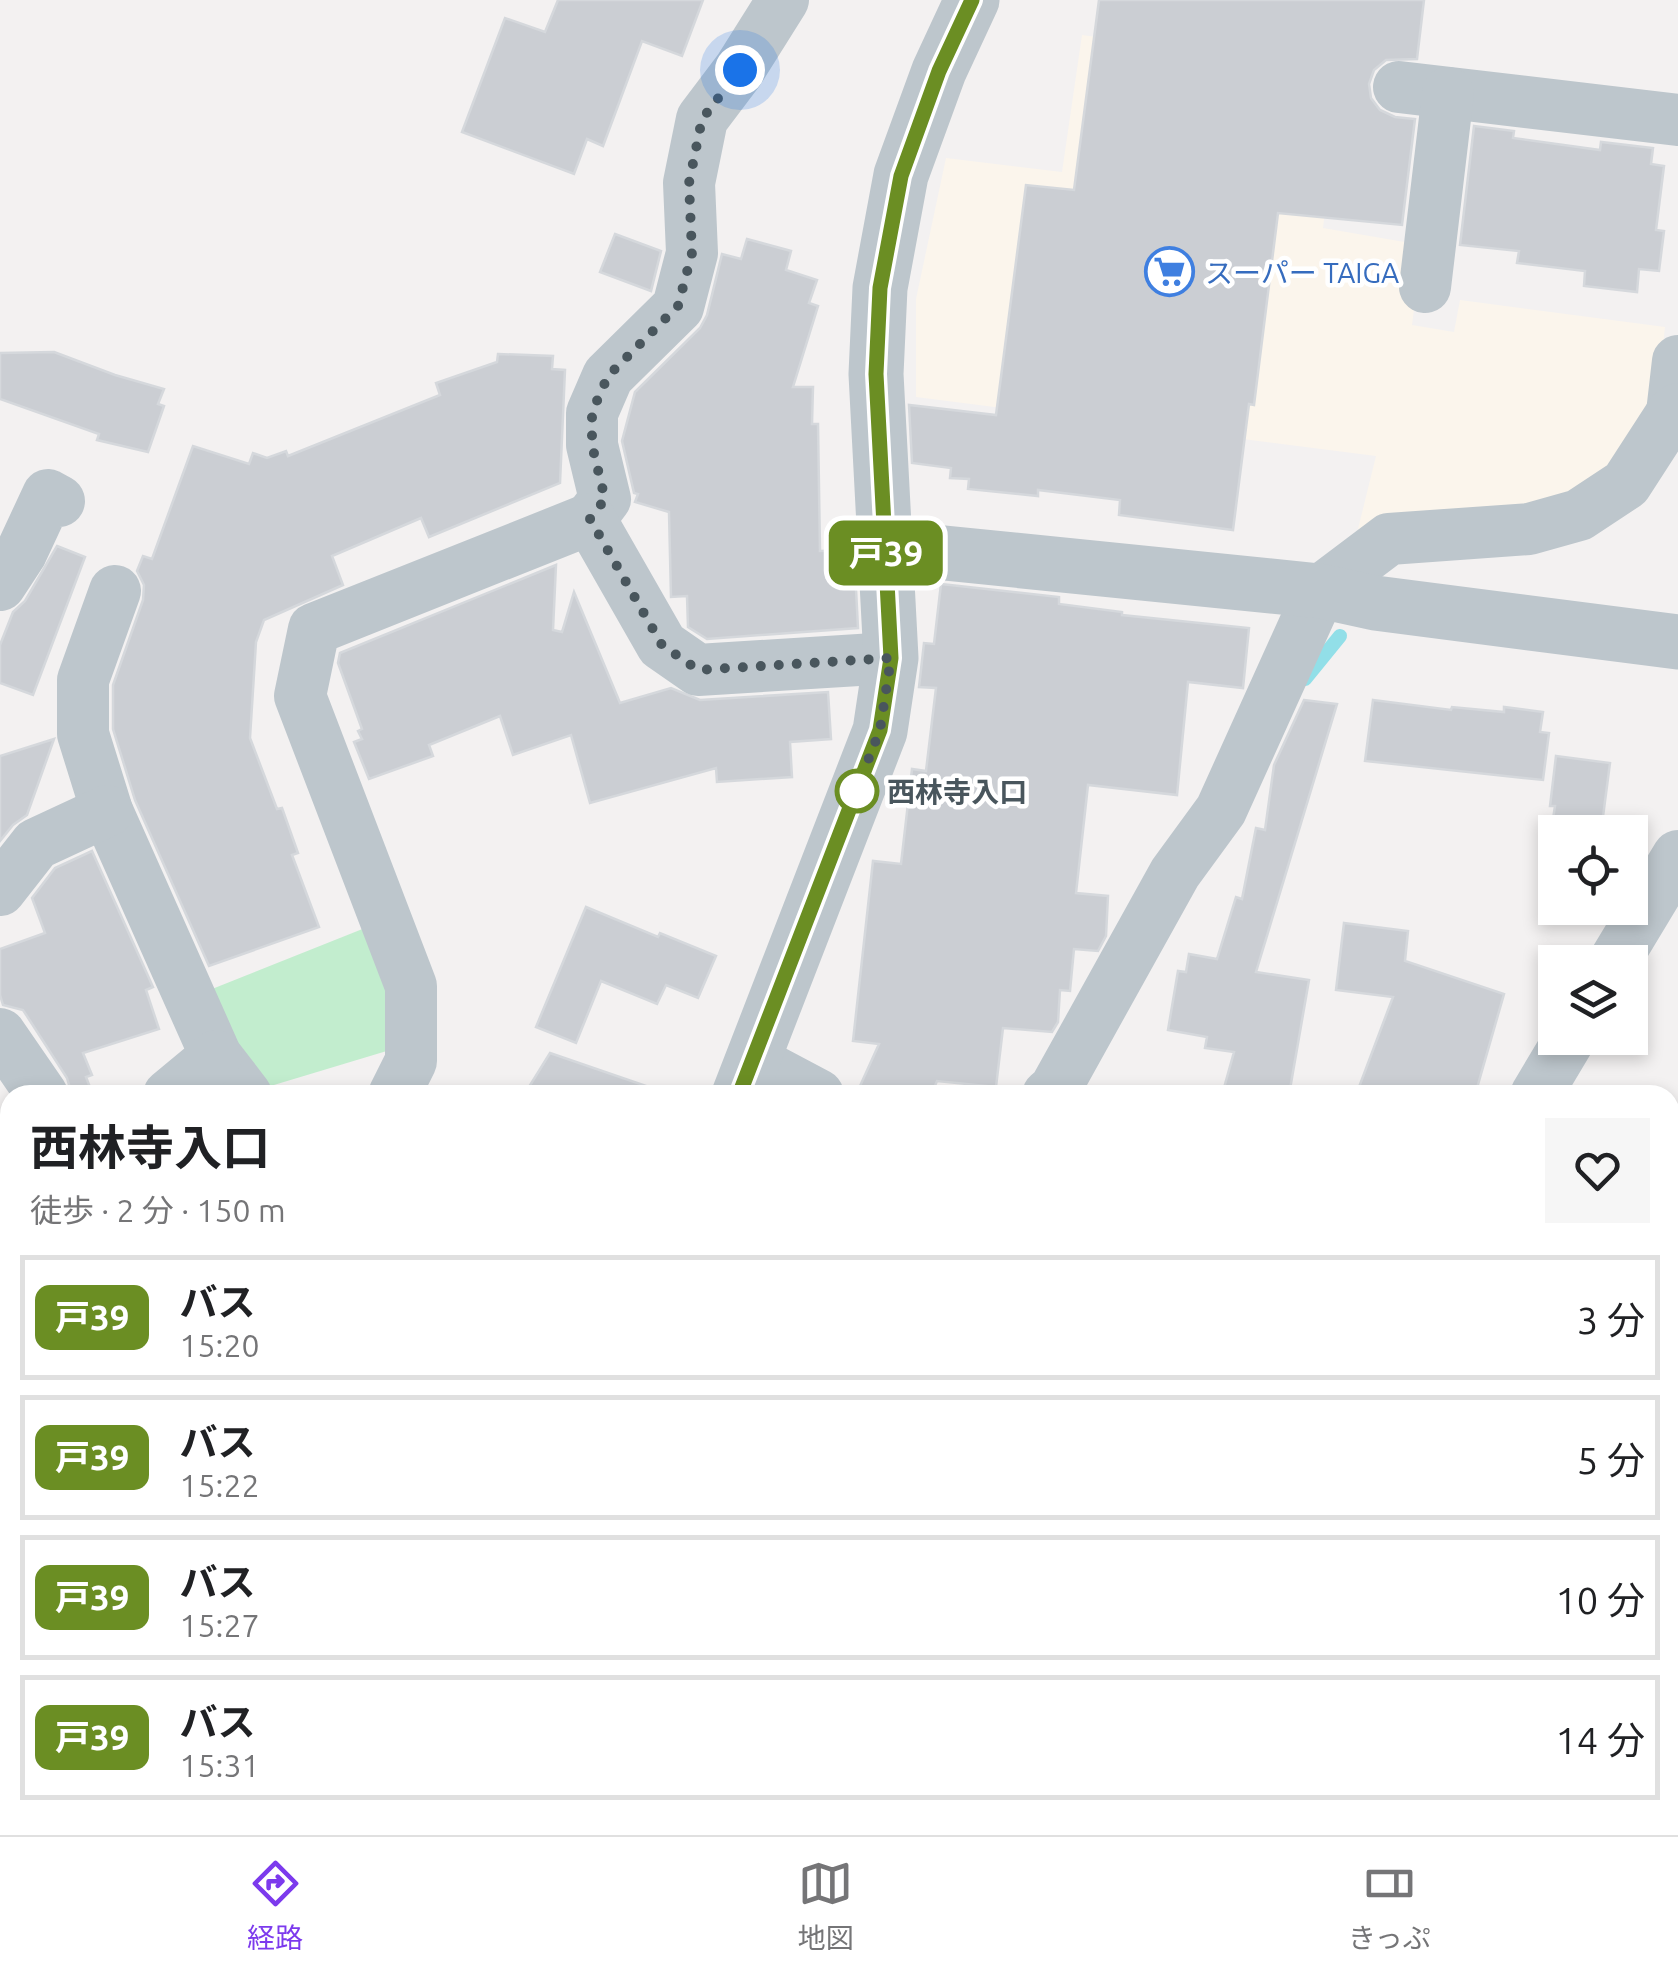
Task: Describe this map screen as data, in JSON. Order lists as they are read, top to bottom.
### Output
{
  "places": {
    "supermarket": ["スーパー TAIGA"],
    "other": ["西林寺入口"]
  },
  "lines": ["bus line 戸39"],
  "page": {
    "on_map": "戸39",
    "heading": ["西林寺入口", "徒歩 · 2 分 · 150 m"],
    "list": [
      {
        "mark": "戸39",
        "name": "バス",
        "note": "15:20",
        "value": "3 分"
      },
      {
        "mark": "戸39",
        "name": "バス",
        "note": "15:22",
        "value": "5 分"
      },
      {
        "mark": "戸39",
        "name": "バス",
        "note": "15:27",
        "value": "10 分"
      },
      {
        "mark": "戸39",
        "name": "バス",
        "note": "15:31",
        "value": "14 分"
      }
    ],
    "tabs": ["経路", "地図", "きっぷ"]
  }
}
